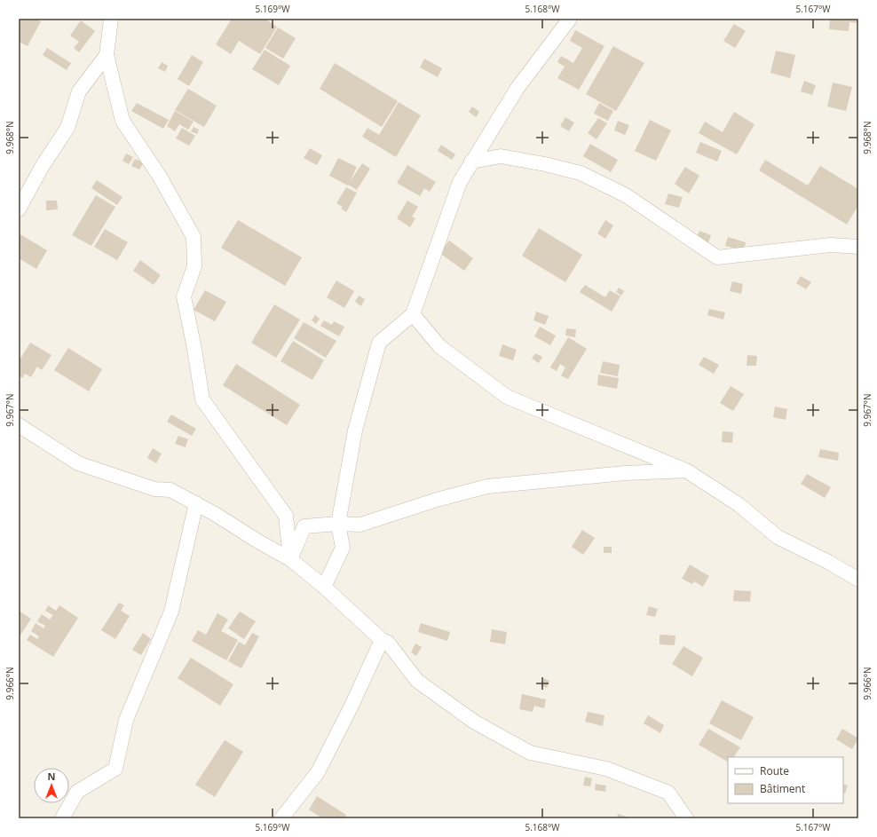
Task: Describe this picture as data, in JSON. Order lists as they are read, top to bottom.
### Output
{
  "legend": ["Route", "Bâtiment"],
  "north": "top",
  "coordinates": [
    "5.169°W",
    "5.168°W",
    "5.167°W",
    "9.968°N",
    "9.967°N",
    "9.966°N"
  ]
}
